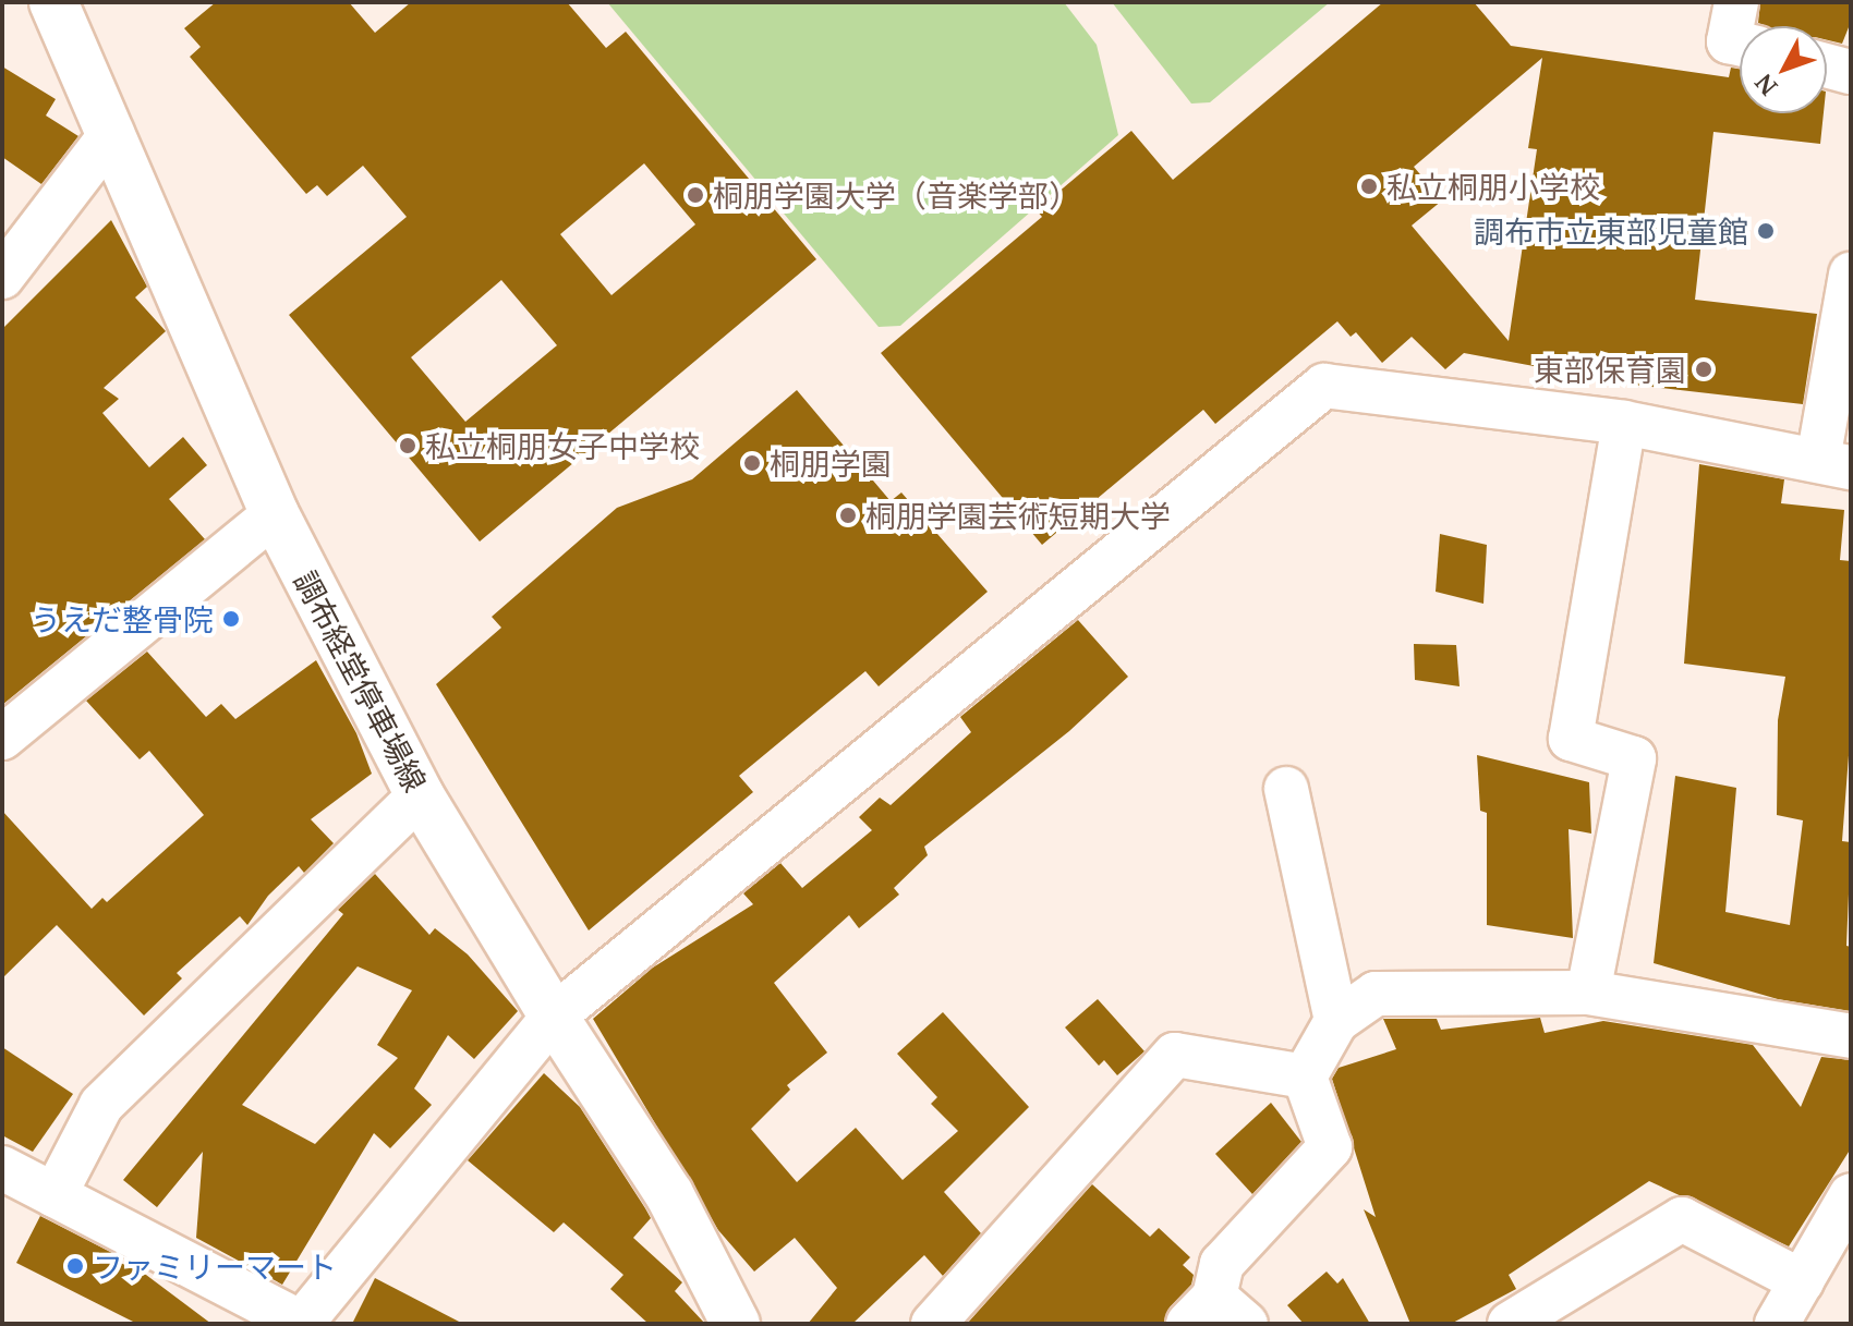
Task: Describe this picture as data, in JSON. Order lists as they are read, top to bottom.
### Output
{
  "streets": {
    "main road": ["調布経堂停車場線"]
  },
  "places": [
    "私立桐朋小学校",
    "桐朋学園大学（音楽学部）",
    "調布市立東部児童館",
    "東部保育園",
    "私立桐朋女子中学校",
    "桐朋学園",
    "桐朋学園芸術短期大学",
    "うえだ整骨院",
    "ファミリーマート"
  ],
  "north": "bottom left"
}
